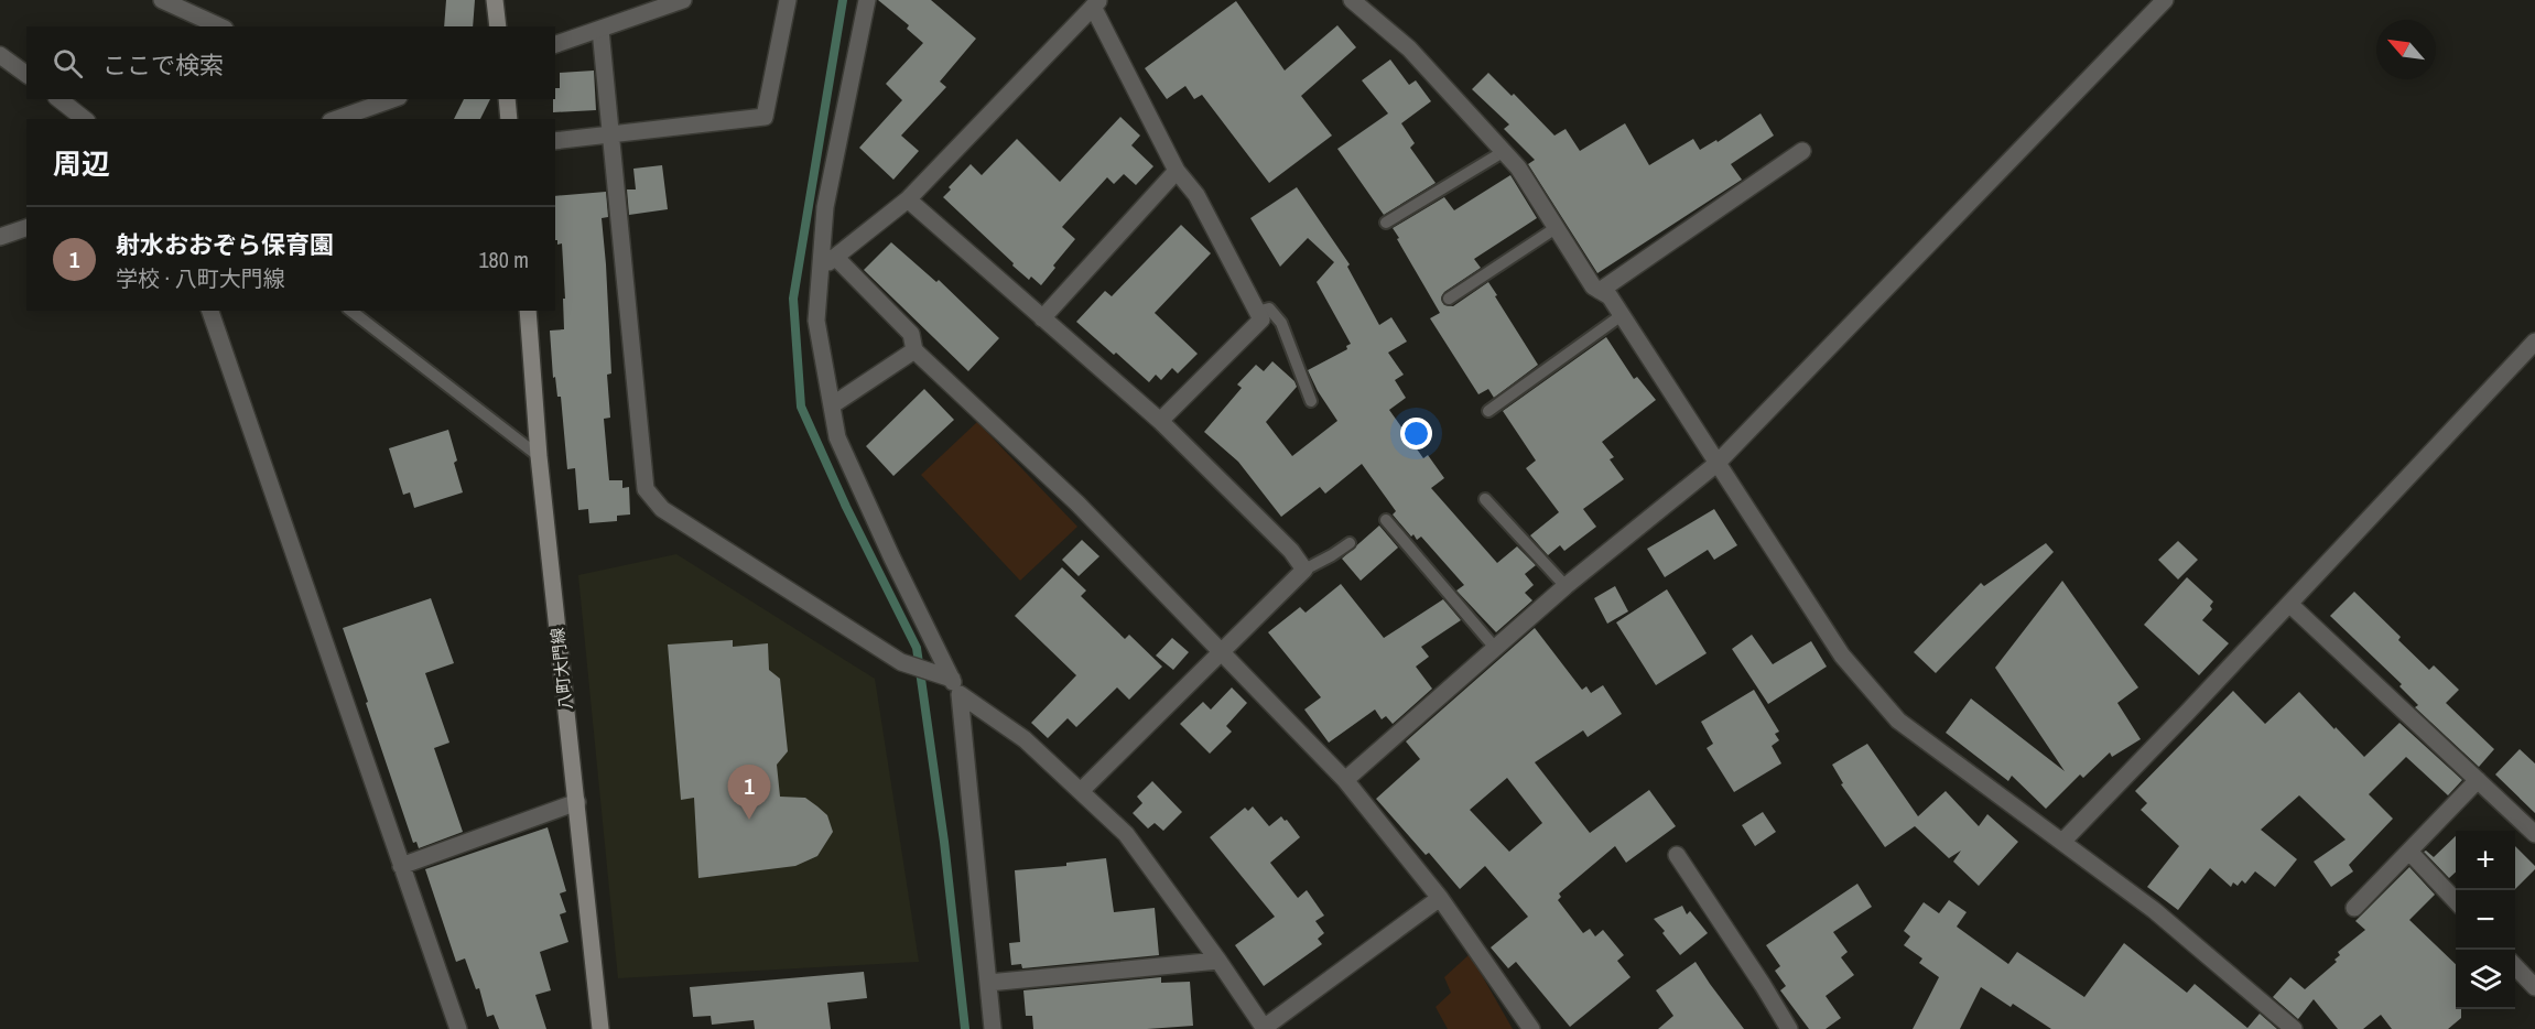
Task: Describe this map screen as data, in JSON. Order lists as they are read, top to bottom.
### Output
{
  "streets": {
    "main road": ["八町大門線"]
  },
  "north": "top left",
  "page": {
    "search": "ここで検索",
    "heading": "周辺",
    "list": [
      {
        "mark": "1",
        "name": "射水おおぞら保育園",
        "note": "学校 · 八町大門線",
        "value": "180 m"
      }
    ],
    "pins": "1",
    "map_buttons": ["+", "−"]
  }
}
